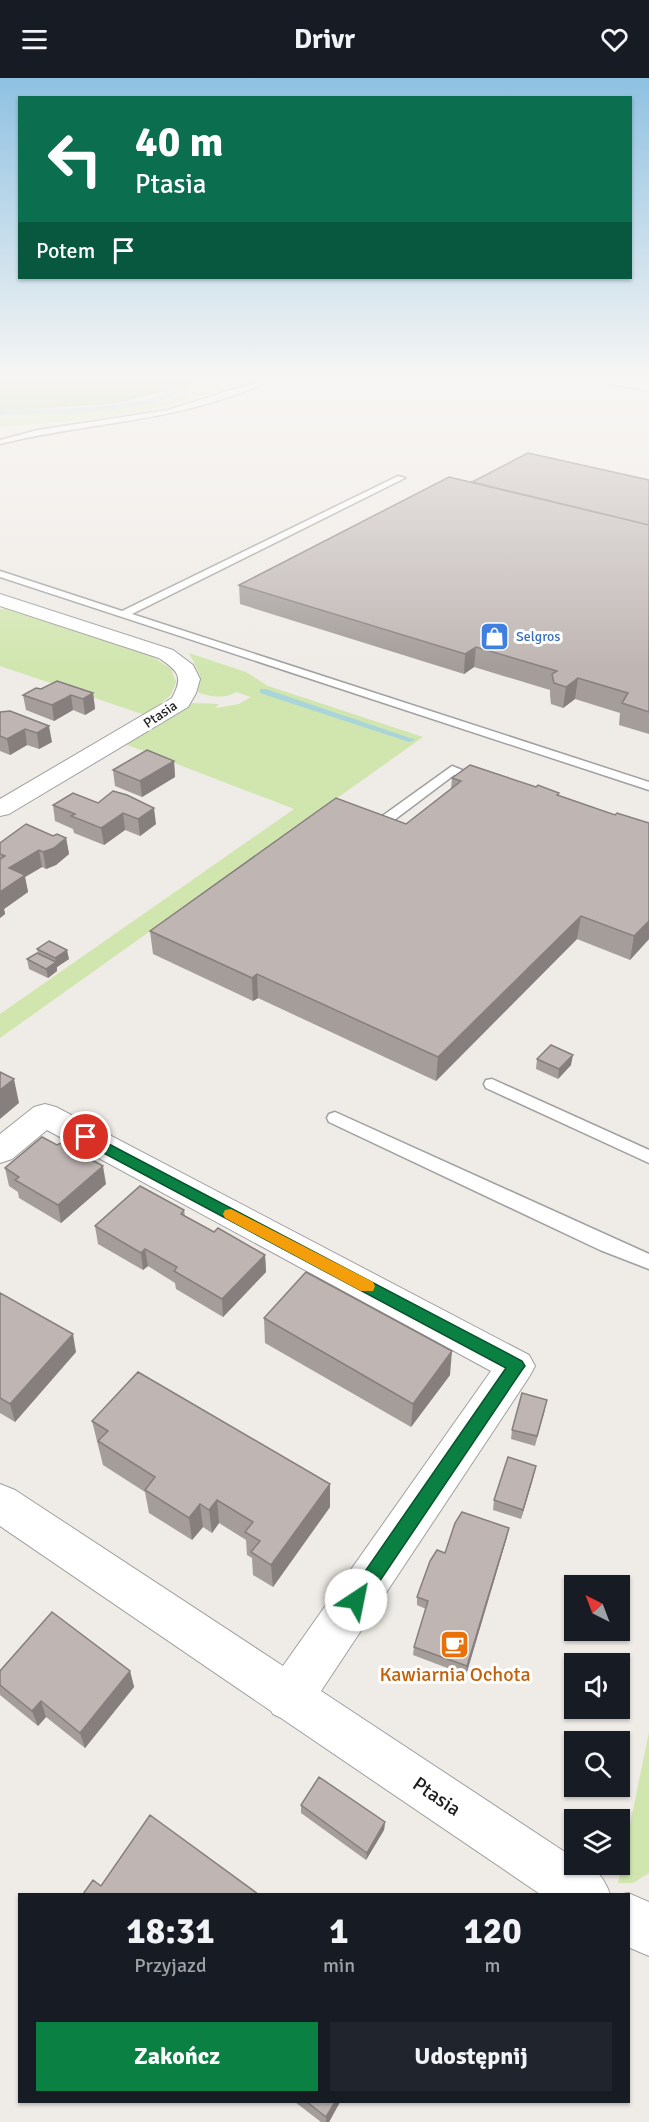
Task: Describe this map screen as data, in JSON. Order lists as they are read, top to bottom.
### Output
{
  "streets": {
    "street": ["Ptasia"]
  },
  "places": {
    "shop": ["Selgros"],
    "cafe": ["Kawiarnia Ochota"]
  },
  "north": "top left",
  "page": {
    "header": "Drivr",
    "turn": ["40 m", "Ptasia"],
    "then": "Potem",
    "eta": [
      "18:31",
      "Przyjazd",
      "1",
      "min",
      "120",
      "m"
    ],
    "buttons": ["Zakończ", "Udostępnij"]
  }
}
